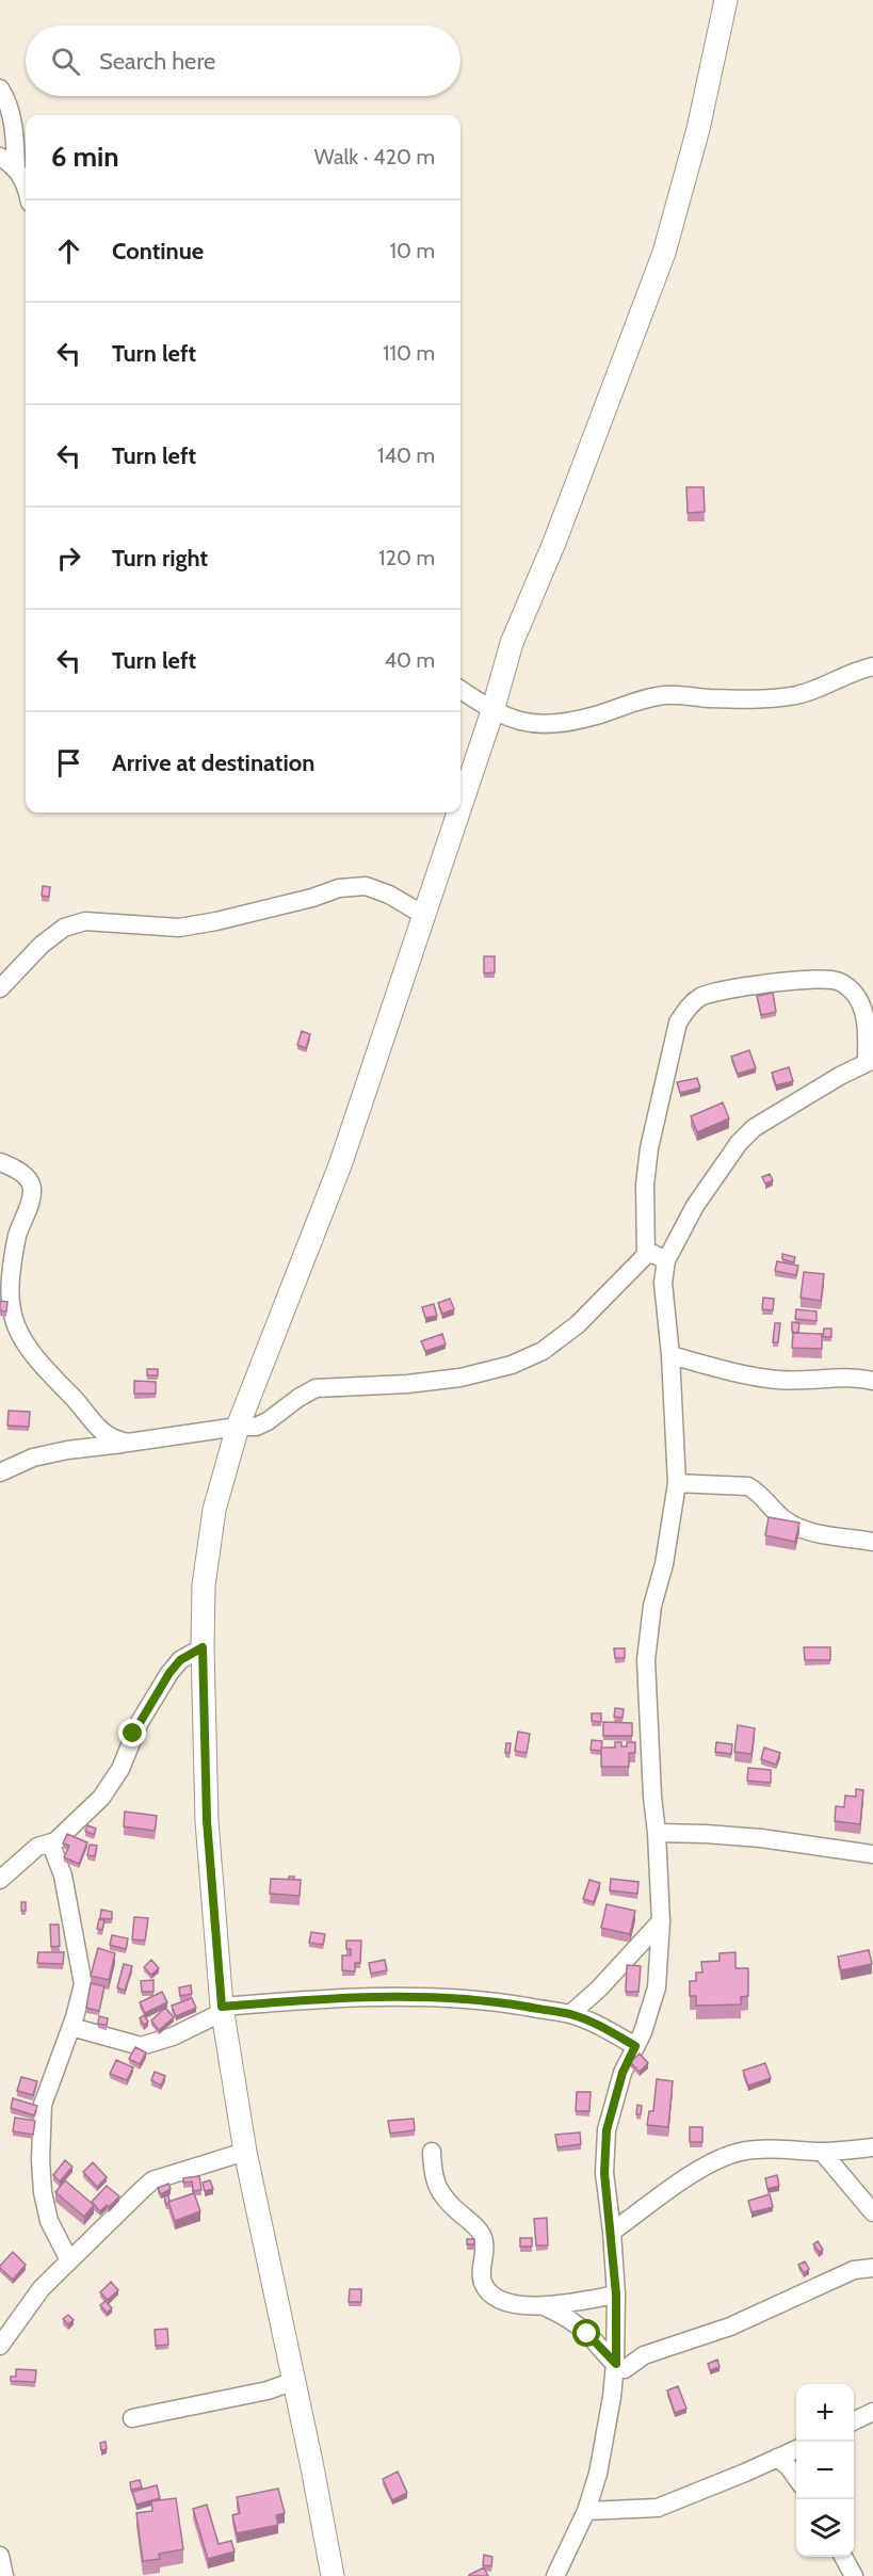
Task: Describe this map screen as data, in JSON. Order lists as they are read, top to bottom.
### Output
{
  "page": {
    "search": "Search here",
    "heading": ["6 min", "Walk · 420 m"],
    "list": [
      ["Continue", "10 m"],
      ["Turn left", "110 m"],
      ["Turn left", "140 m"],
      ["Turn right", "120 m"],
      ["Turn left", "40 m"],
      "Arrive at destination"
    ],
    "map_buttons": ["+", "−"]
  }
}
